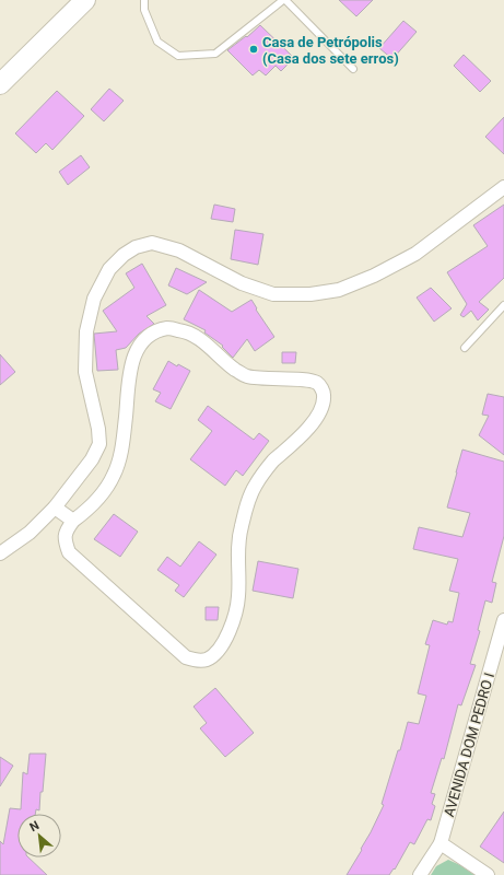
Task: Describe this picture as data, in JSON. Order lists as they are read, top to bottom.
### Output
{
  "streets": {
    "street": ["AVENIDA DOM PEDRO I"]
  },
  "places": ["Casa de Petrópolis (Casa dos sete erros)"],
  "north": "top left"
}
